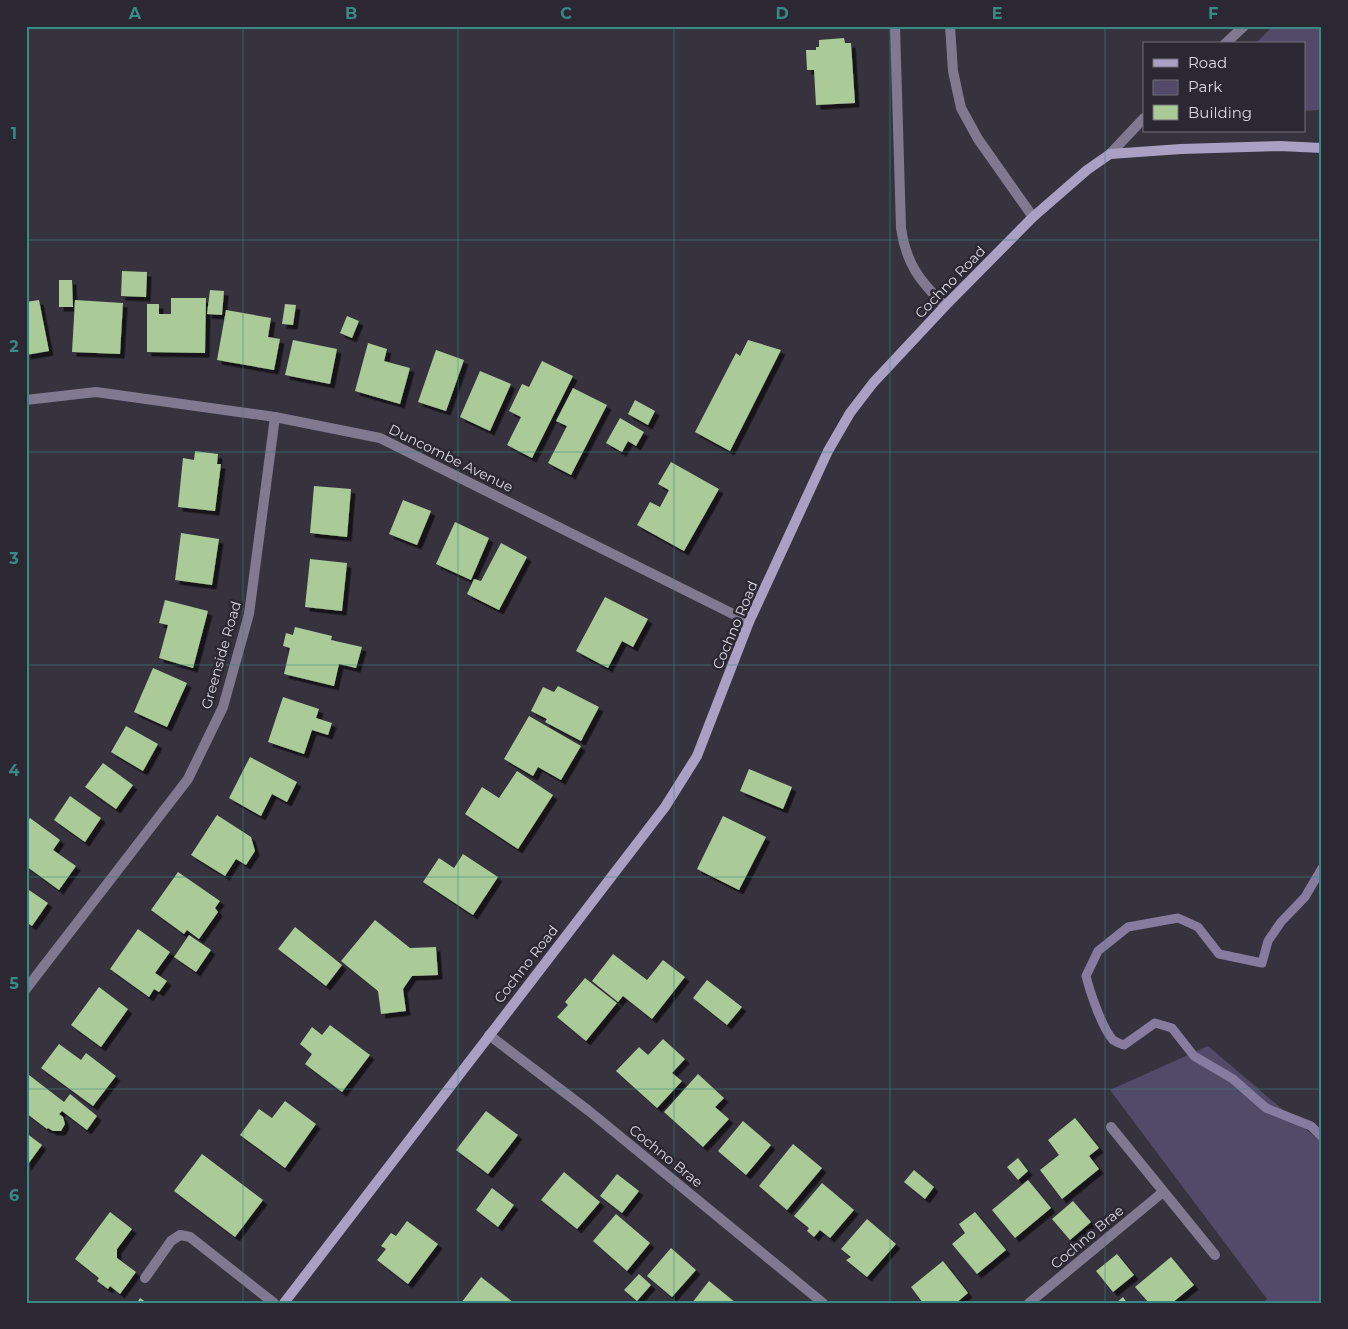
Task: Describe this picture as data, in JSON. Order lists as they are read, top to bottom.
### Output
{
  "streets": {
    "street": [
      "Cochno Road",
      "Duncombe Avenue",
      "Greenside Road",
      "Cochno Brae"
    ]
  },
  "crossings": [
    ["Cochno Road", "Duncombe Avenue"],
    ["Cochno Road", "Cochno Brae"],
    ["Duncombe Avenue", "Greenside Road"]
  ],
  "legend": ["Road", "Park", "Building"],
  "grid": {
    "columns": [
      "A",
      "B",
      "C",
      "D",
      "E",
      "F"
    ],
    "rows": [
      "1",
      "2",
      "3",
      "4",
      "5",
      "6"
    ]
  }
}
